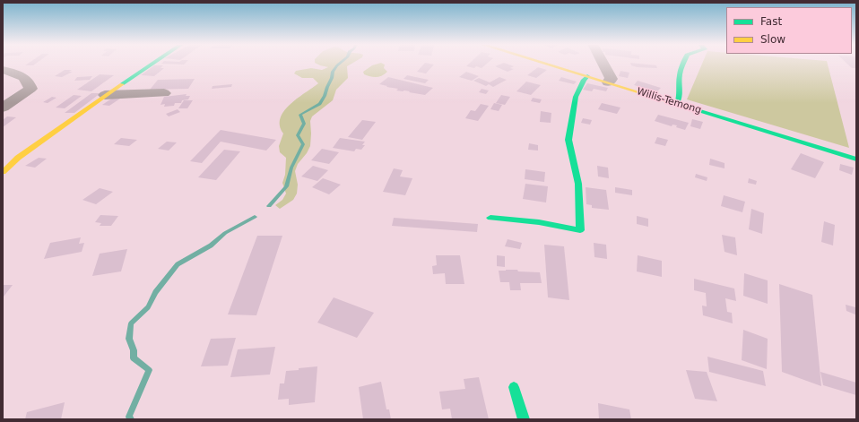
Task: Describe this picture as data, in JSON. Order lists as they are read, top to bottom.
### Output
{
  "streets": {
    "street": ["Willis-Temong"]
  },
  "legend": ["Fast", "Slow"]
}
